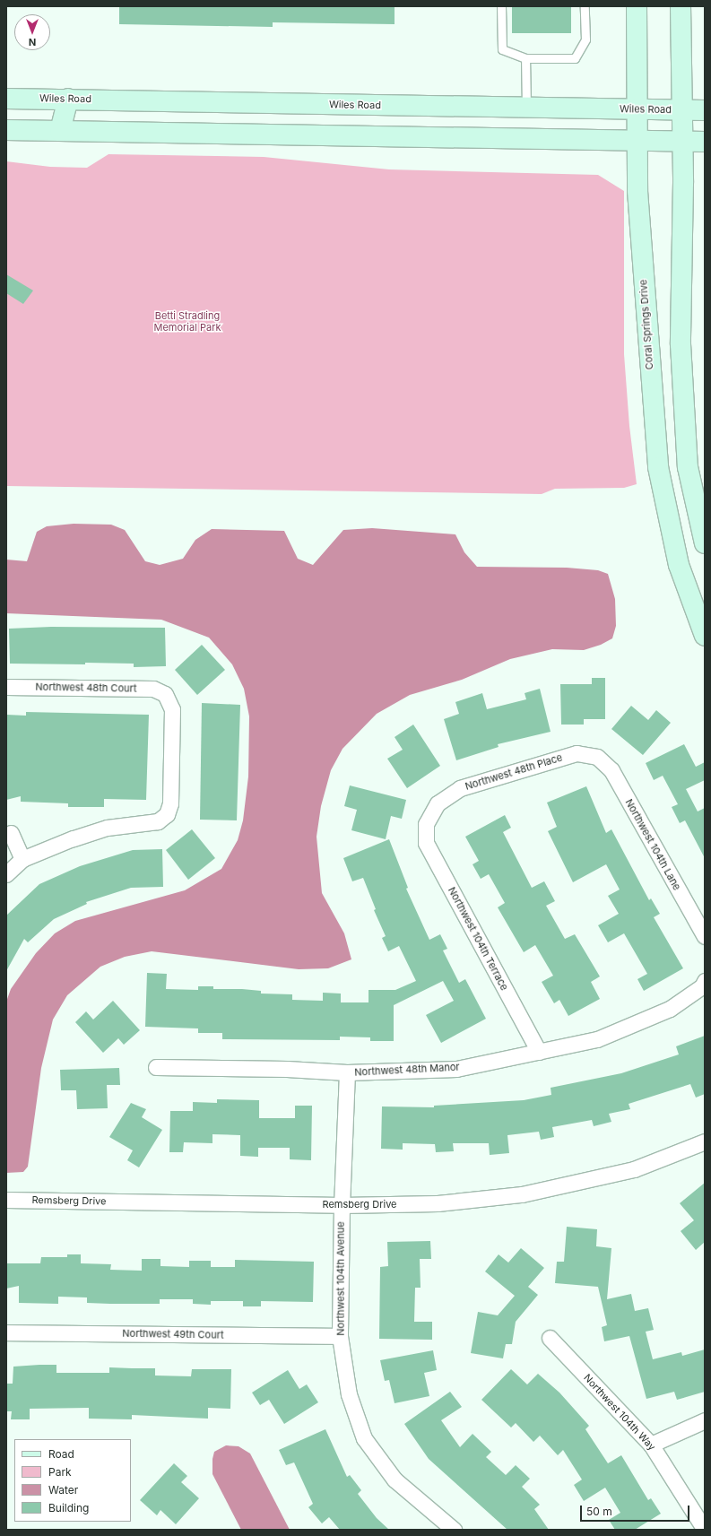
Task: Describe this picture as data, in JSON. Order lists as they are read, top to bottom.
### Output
{
  "streets": {
    "main road": ["Wiles Road", "Coral Springs Drive"],
    "street": [
      "Northwest 48th Court",
      "Northwest 48th Place",
      "Northwest 104th Lane",
      "Northwest 104th Terrace",
      "Northwest 48th Manor",
      "Remsberg Drive",
      "Northwest 104th Avenue",
      "Northwest 49th Court",
      "Northwest 104th Way"
    ]
  },
  "crossings": [
    ["Wiles Road", "Coral Springs Drive"],
    ["Northwest 48th Place", "Northwest 104th Lane"],
    ["Northwest 48th Place", "Northwest 104th Terrace"],
    ["Northwest 104th Terrace", "Northwest 48th Manor"],
    ["Northwest 48th Manor", "Northwest 104th Avenue"],
    ["Remsberg Drive", "Northwest 104th Avenue"],
    ["Northwest 104th Avenue", "Northwest 49th Court"]
  ],
  "parks": ["Betti Stradling Memorial Park"],
  "legend": [
    "Road",
    "Park",
    "Water",
    "Building"
  ],
  "scale_bar": "50 m",
  "north": "bottom"
}
